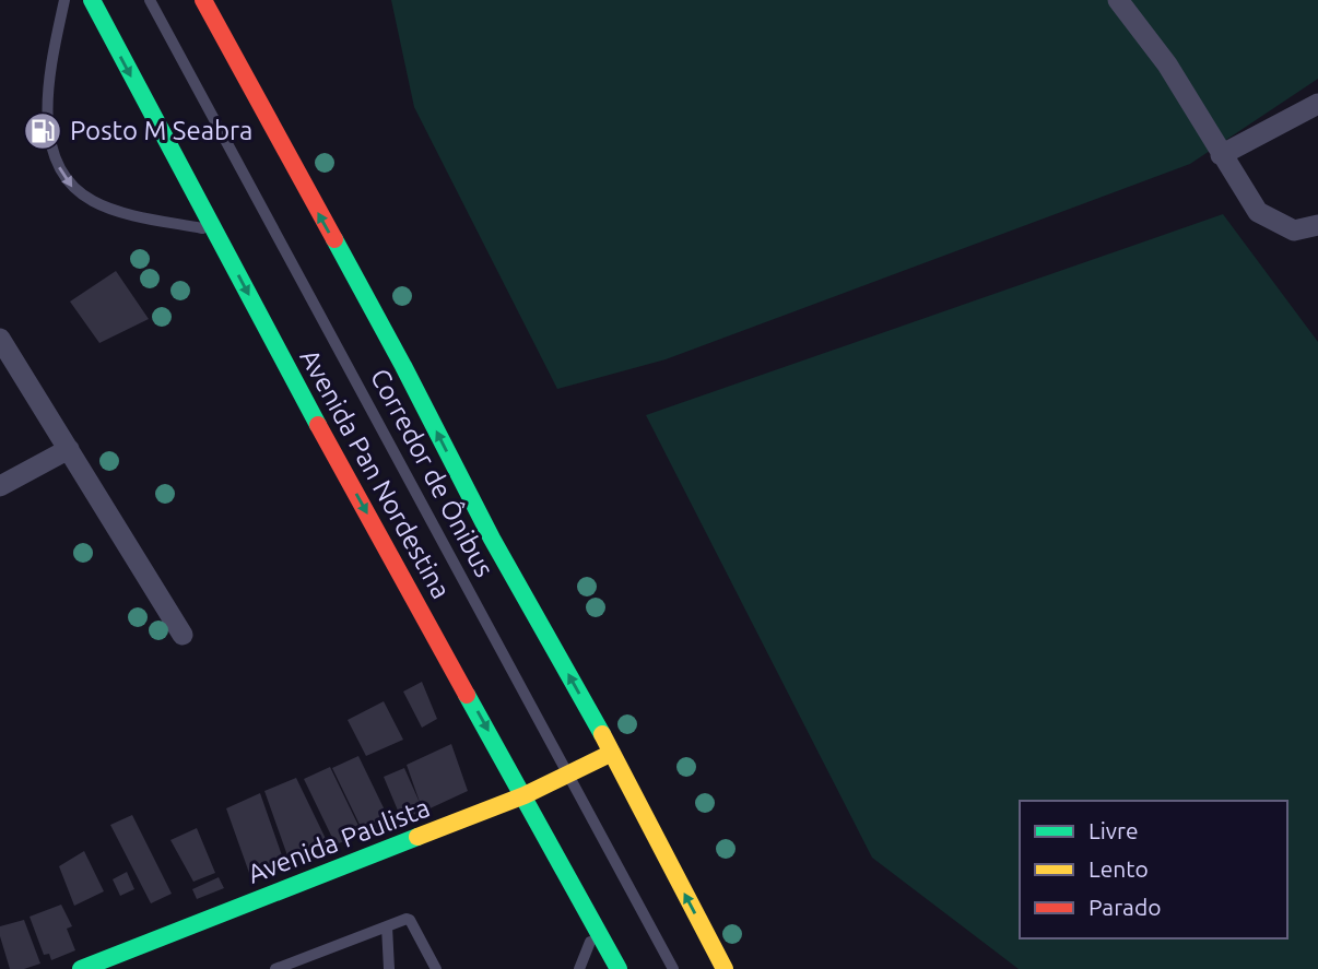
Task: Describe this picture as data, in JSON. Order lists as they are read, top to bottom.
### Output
{
  "streets": {
    "main road": ["Avenida Pan Nordestina", "Avenida Paulista"],
    "lane": ["Corredor de Ônibus"]
  },
  "crossings": [
    ["Corredor de Ônibus", "Avenida Paulista"],
    ["Avenida Pan Nordestina", "Avenida Paulista"]
  ],
  "places": {
    "fuel station": ["Posto M Seabra"]
  },
  "legend": ["Livre", "Lento", "Parado"]
}
